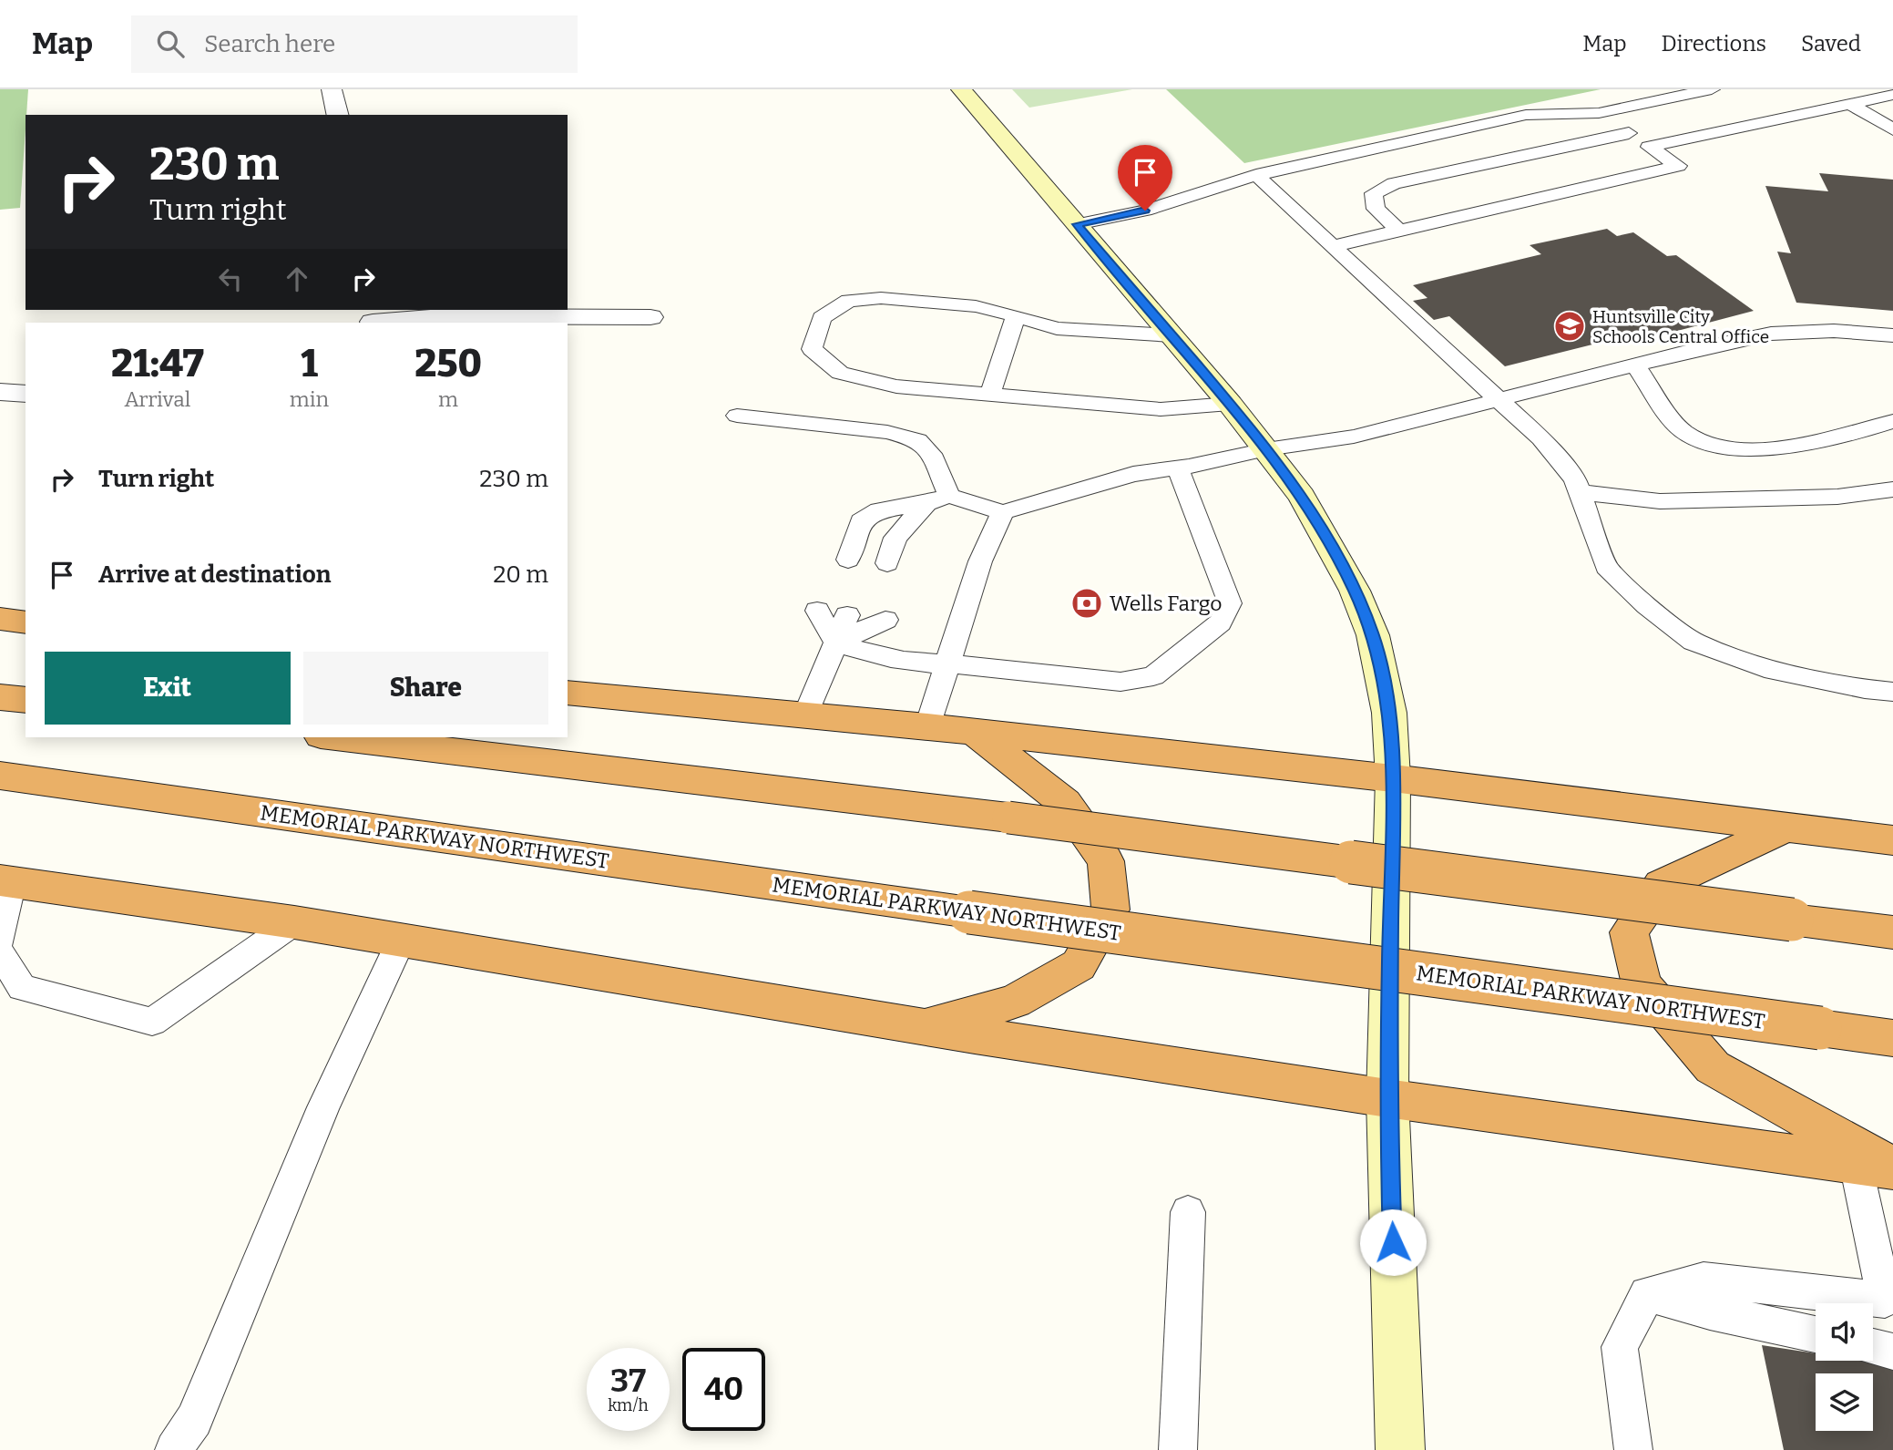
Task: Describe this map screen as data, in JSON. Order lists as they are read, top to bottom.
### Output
{
  "streets": {
    "highway": ["MEMORIAL PARKWAY NORTHWEST"]
  },
  "places": {
    "school or university": ["Huntsville City Schools Central Office"],
    "bank": ["Wells Fargo"]
  },
  "page": {
    "header": "Map",
    "search": "Search here",
    "nav": ["Map", "Directions", "Saved"],
    "turn": ["230 m", "Turn right"],
    "eta": [
      "21:47",
      "Arrival",
      "1",
      "min",
      "250",
      "m"
    ],
    "list": [
      {
        "name": "Turn right",
        "value": "230 m"
      },
      {
        "name": "Arrive at destination",
        "value": "20 m"
      }
    ],
    "buttons": ["Exit", "Share"],
    "speed": "37 km/h",
    "limit": "40"
  }
}
